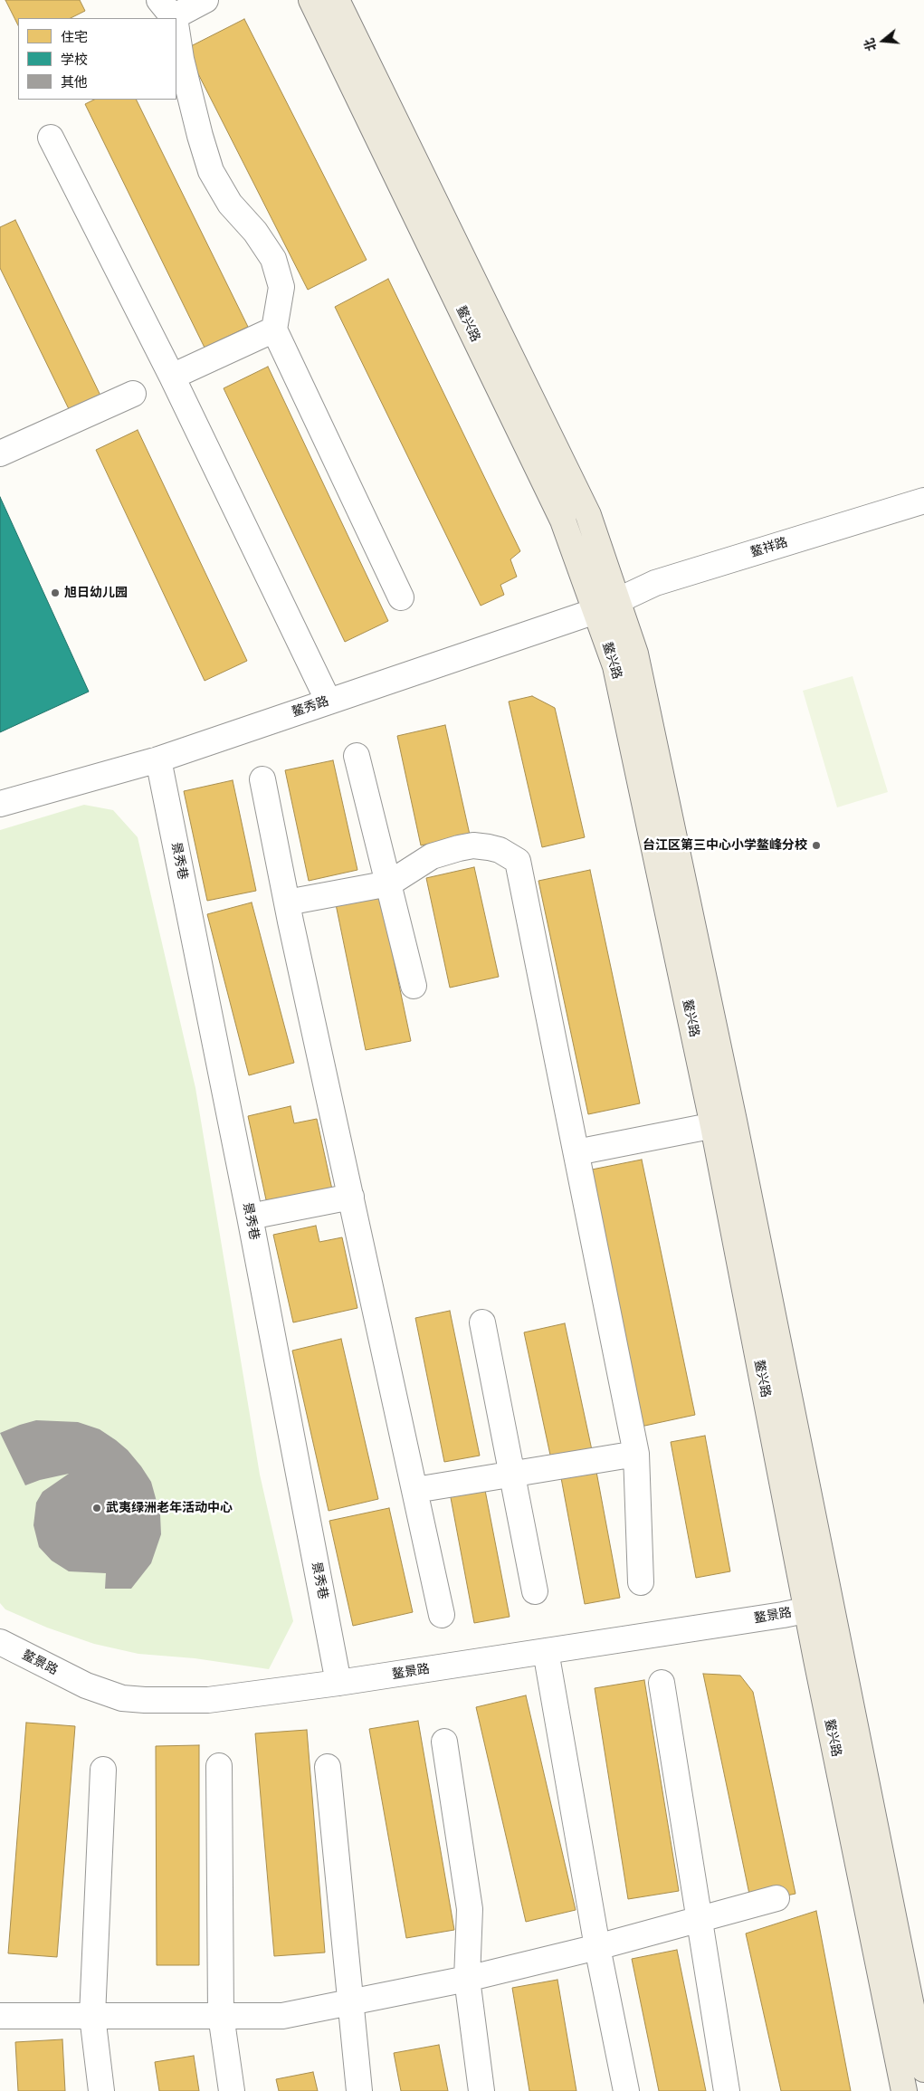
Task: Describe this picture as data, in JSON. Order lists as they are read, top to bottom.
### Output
{
  "streets": {
    "main road": ["鳌兴路"],
    "street": [
      "鳌祥路",
      "鳌秀路",
      "景秀巷",
      "鳌景路"
    ]
  },
  "crossings": [
    ["鳌兴路", "鳌祥路"],
    ["鳌兴路", "鳌秀路"],
    ["鳌兴路", "鳌景路"],
    ["鳌祥路", "鳌秀路"],
    ["鳌秀路", "景秀巷"],
    ["景秀巷", "鳌景路"]
  ],
  "places": ["旭日幼儿园", "台江区第三中心小学鳌峰分校", "武夷绿洲老年活动中心"],
  "legend": ["住宅", "学校", "其他"],
  "north": "left"
}
